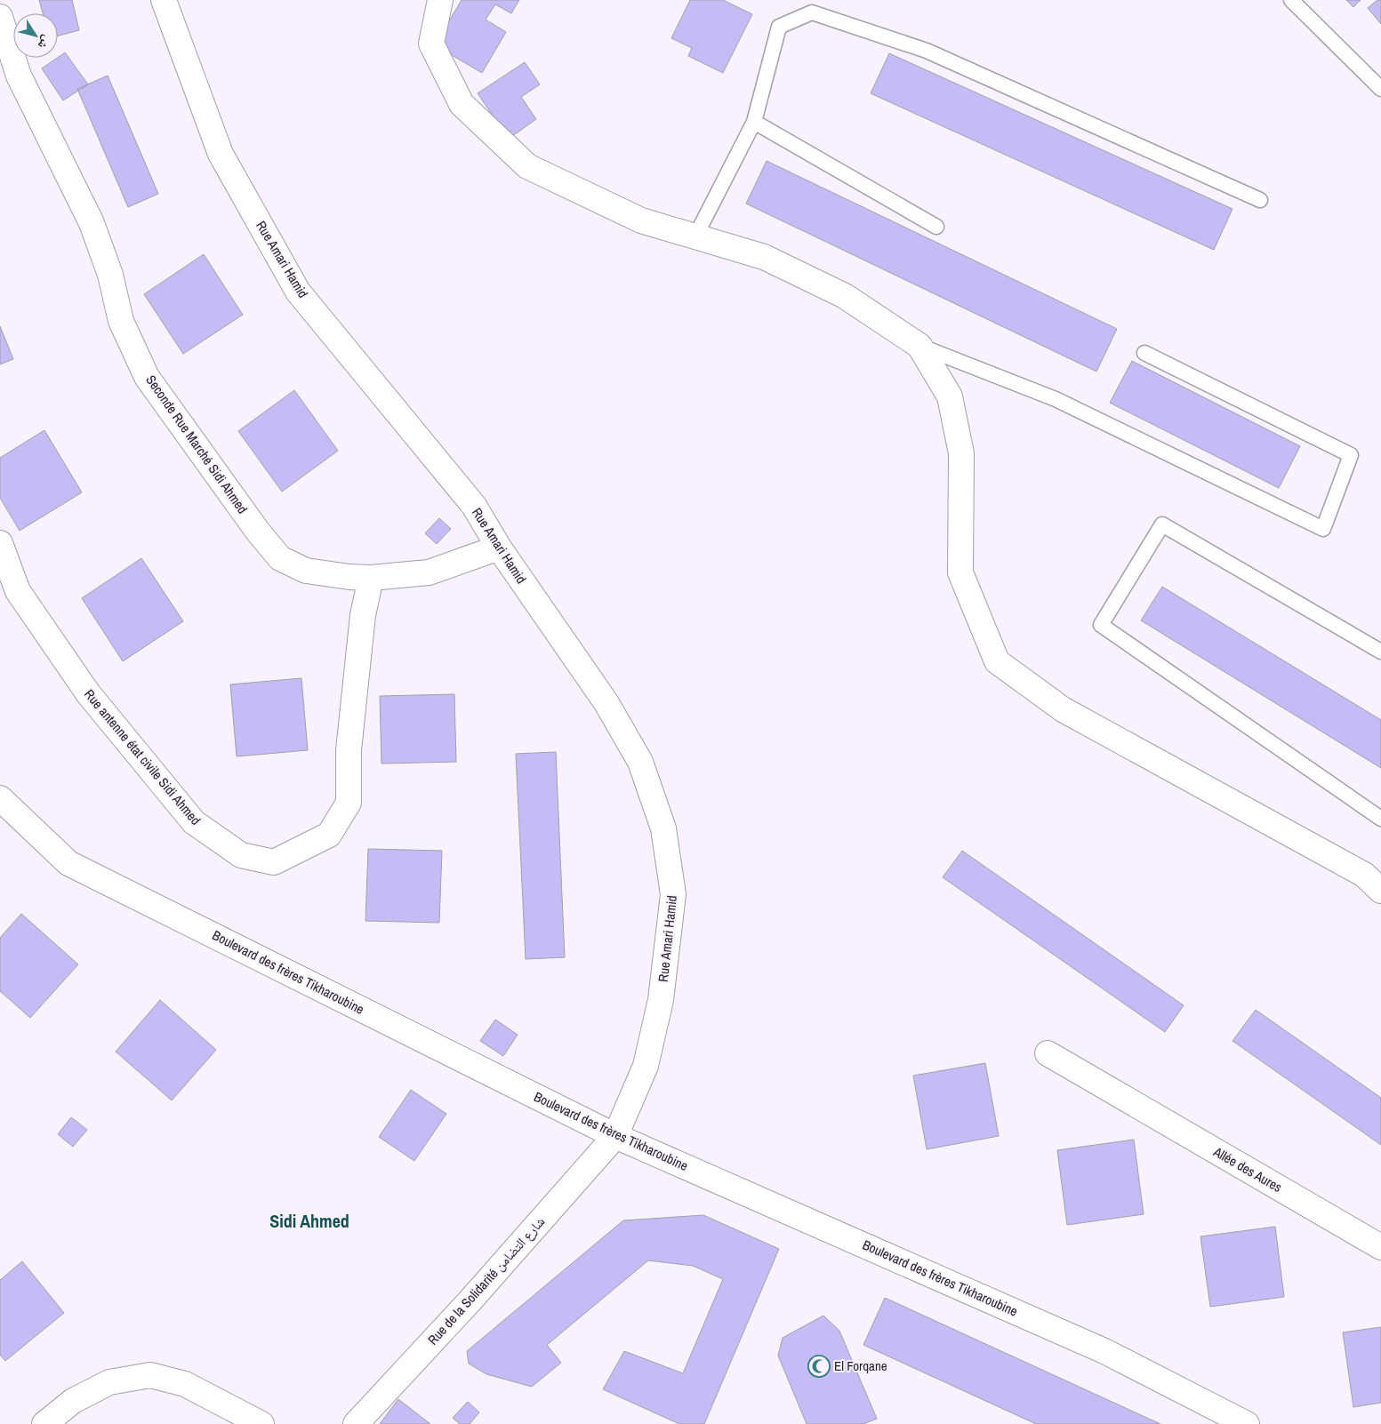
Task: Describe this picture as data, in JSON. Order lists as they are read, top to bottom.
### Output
{
  "streets": {
    "street": [
      "Rue Amari Hamid",
      "Seconde Rue Marché Sidi Ahmed",
      "Rue antenne état civile Sidi Ahmed",
      "Boulevard des frères Tikharoubine",
      "Allée des Aures",
      "Rue de la Solidarité شارع التضامن"
    ]
  },
  "crossings": [
    ["Rue Amari Hamid", "Seconde Rue Marché Sidi Ahmed"],
    ["Rue Amari Hamid", "Boulevard des frères Tikharoubine"],
    ["Rue Amari Hamid", "Rue de la Solidarité شارع التضامن"],
    ["Seconde Rue Marché Sidi Ahmed", "Rue antenne état civile Sidi Ahmed"],
    ["Boulevard des frères Tikharoubine", "Rue de la Solidarité شارع التضامن"]
  ],
  "districts": ["Sidi Ahmed"],
  "places": {
    "mosque": ["El Forqane"]
  },
  "north": "bottom right"
}
